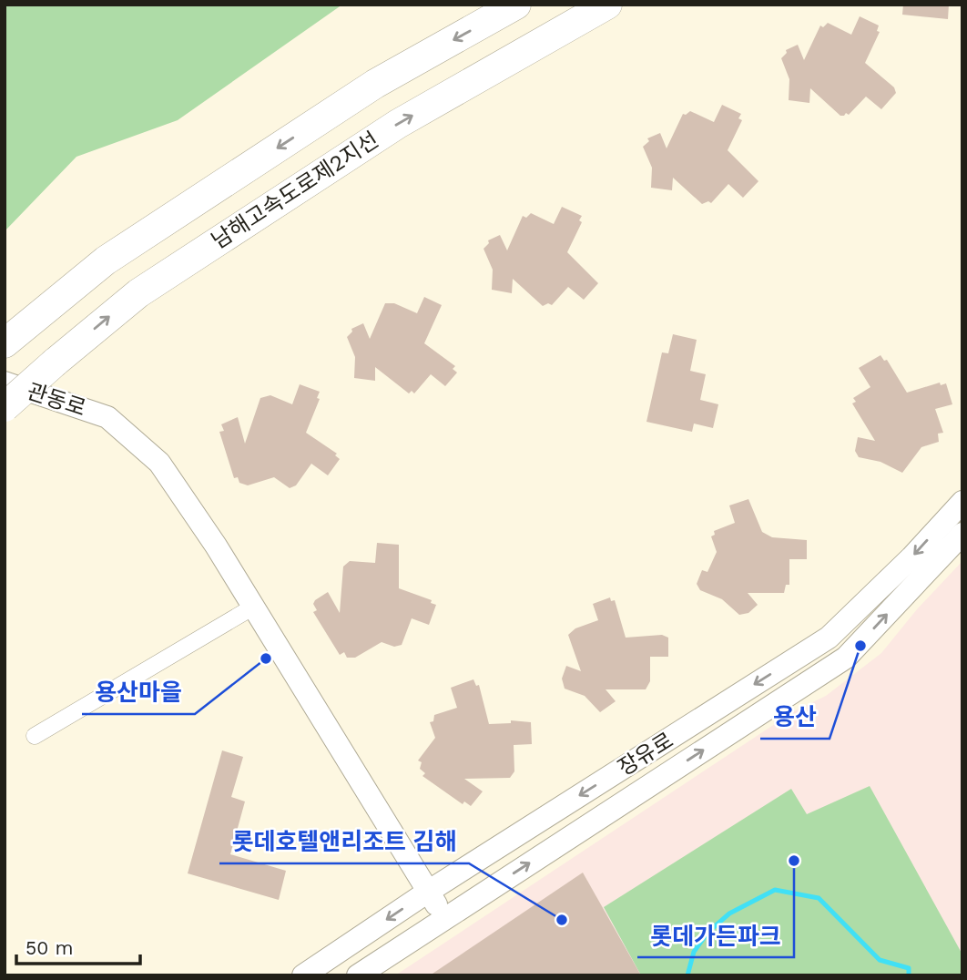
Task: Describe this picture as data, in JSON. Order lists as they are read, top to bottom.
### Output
{
  "streets": {
    "highway": ["남해고속도로제2지선"],
    "main road": ["관동로", "장유로"]
  },
  "places": [
    "용산",
    "용산마을",
    "롯데가든파크",
    "롯데호텔앤리조트 김해"
  ],
  "scale_bar": "50 m"
}
